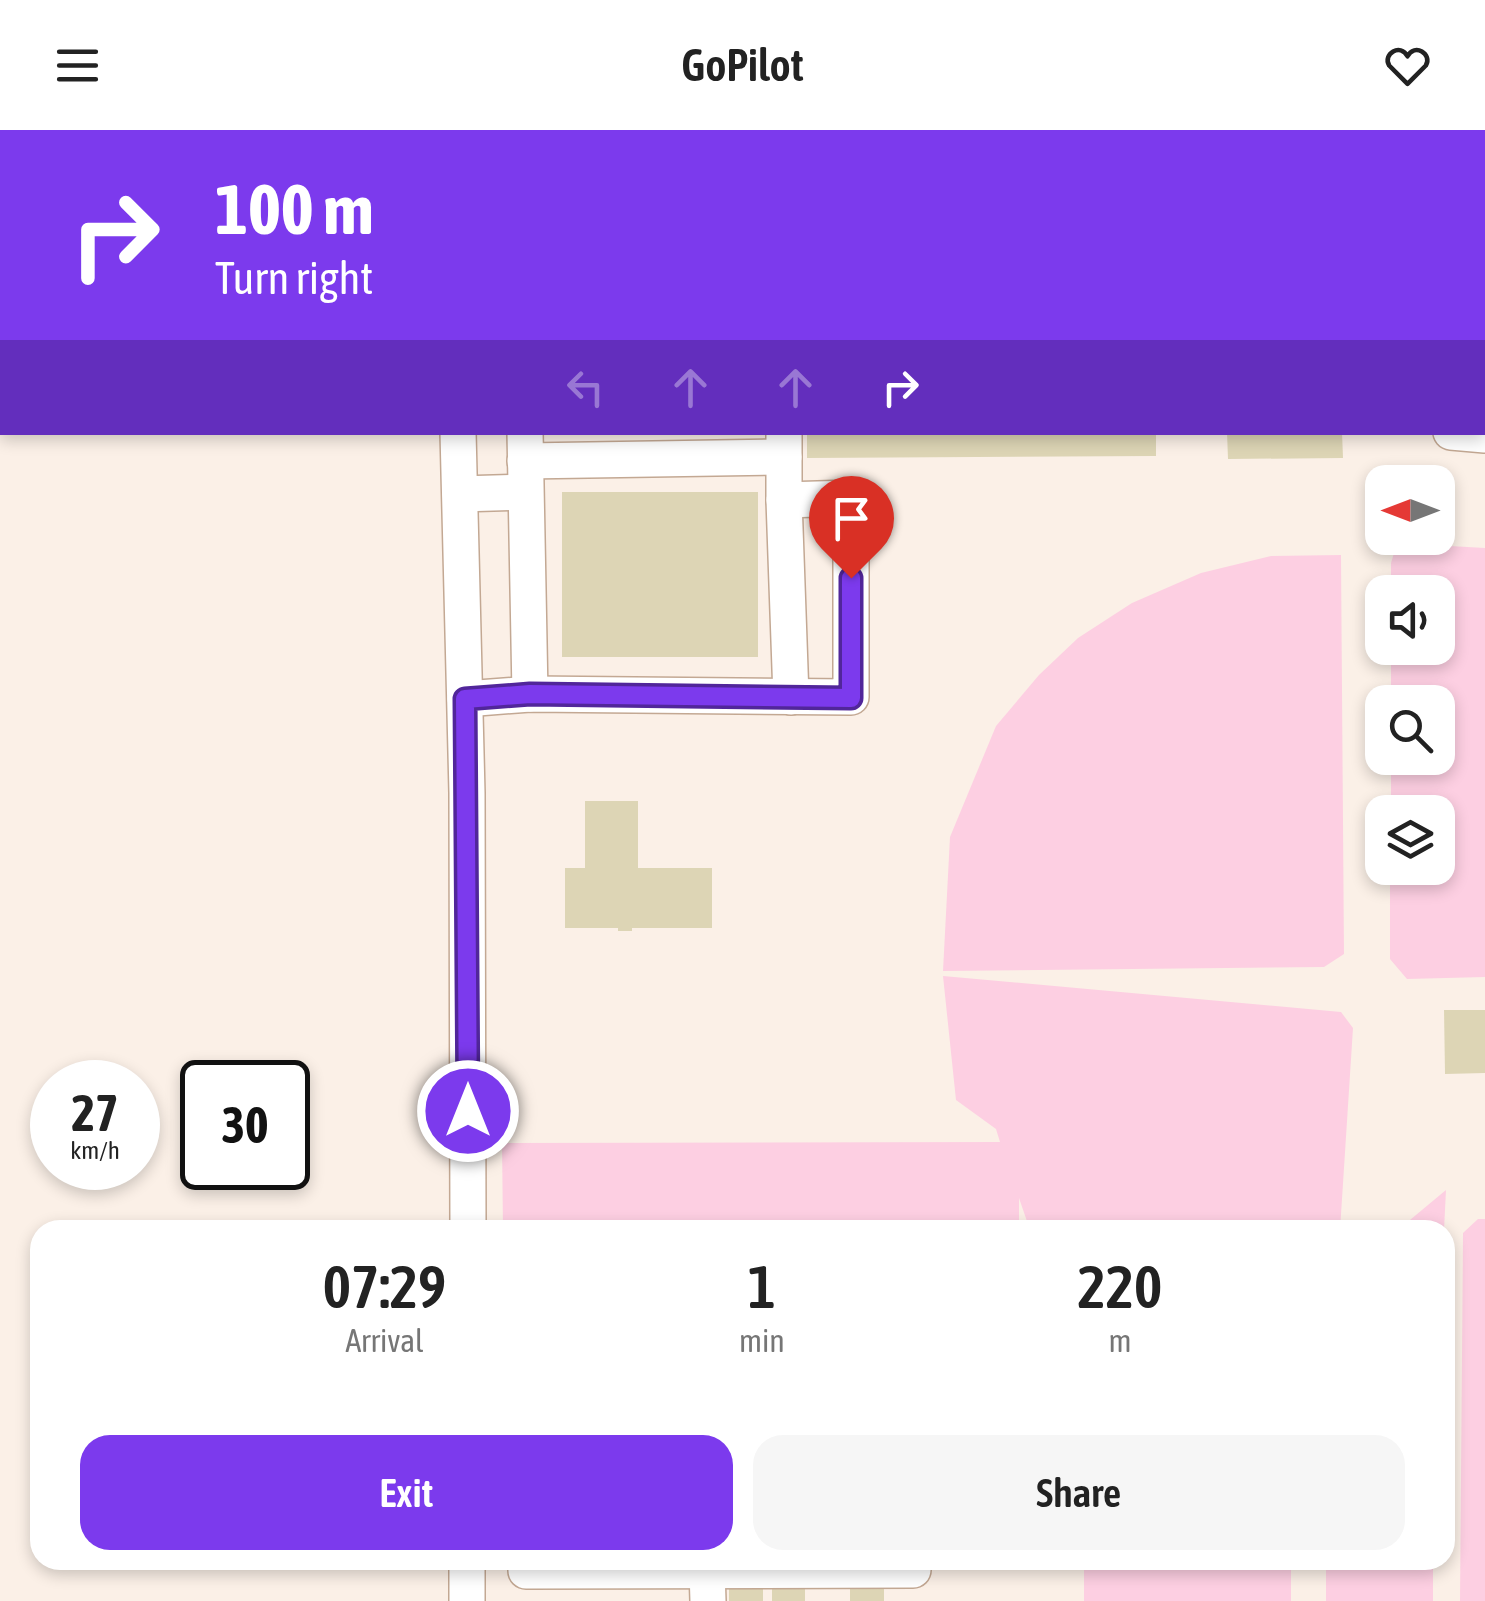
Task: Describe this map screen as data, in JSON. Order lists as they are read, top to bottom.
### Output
{
  "north": "left",
  "page": {
    "header": "GoPilot",
    "turn": ["100 m", "Turn right"],
    "speed": "27 km/h",
    "limit": "30",
    "eta": [
      "07:29",
      "Arrival",
      "1",
      "min",
      "220",
      "m"
    ],
    "buttons": ["Exit", "Share"]
  }
}
